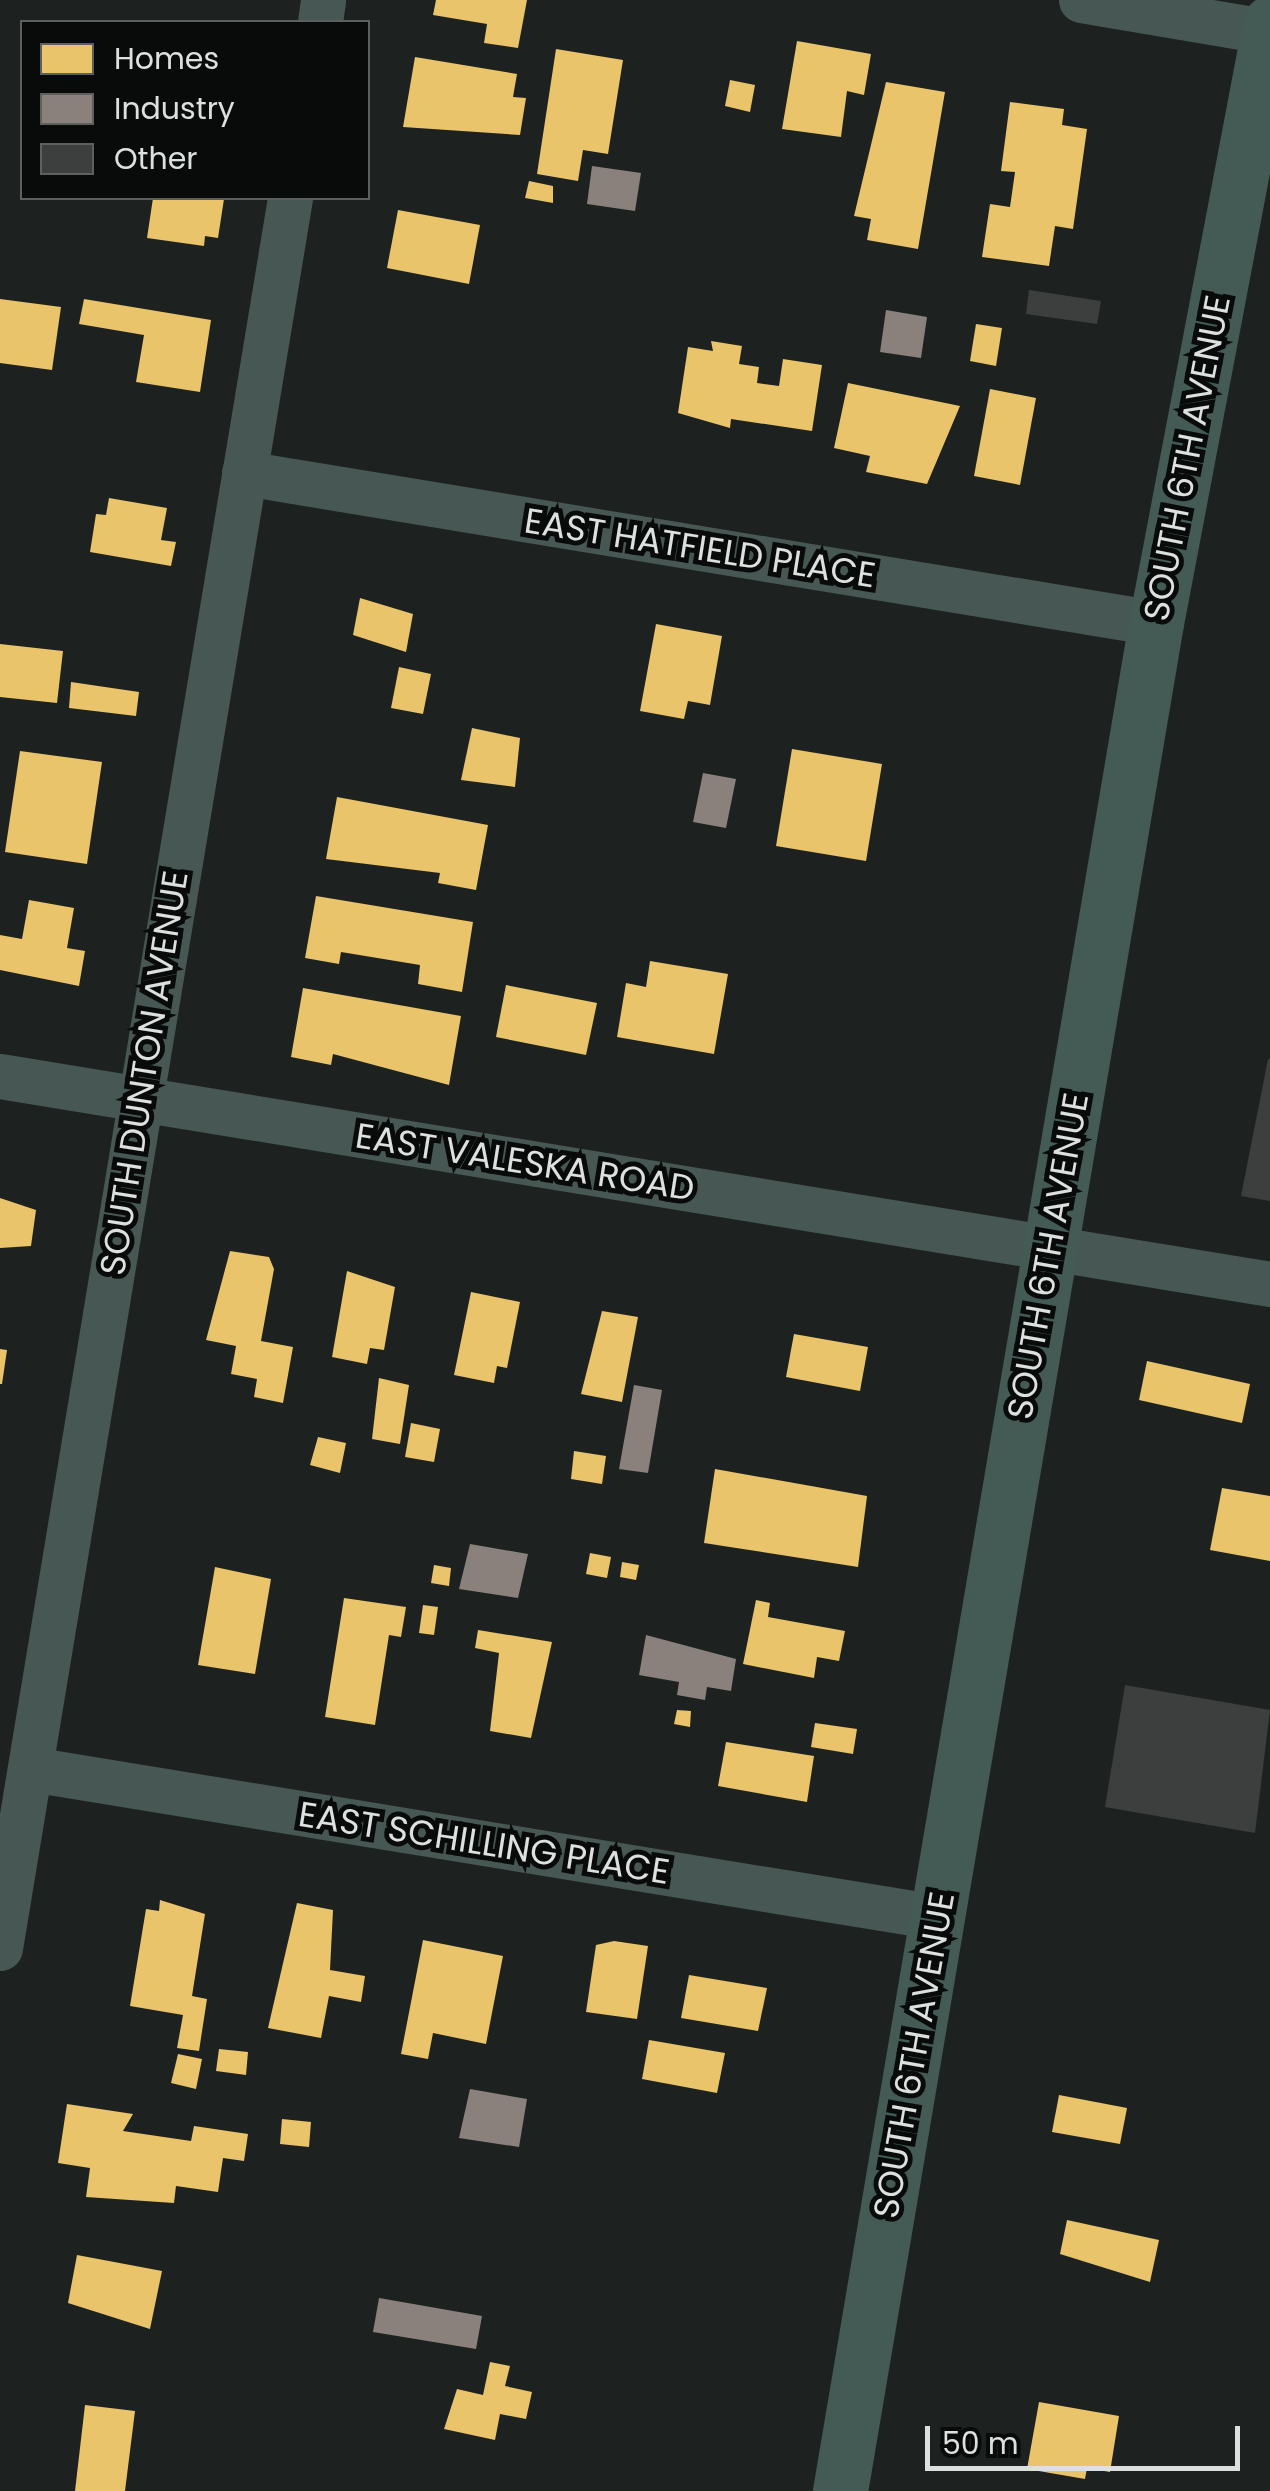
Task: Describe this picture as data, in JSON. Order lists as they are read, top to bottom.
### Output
{
  "streets": {
    "street": [
      "SOUTH 6TH AVENUE",
      "EAST HATFIELD PLACE",
      "SOUTH DUNTON AVENUE",
      "EAST VALESKA ROAD",
      "EAST SCHILLING PLACE"
    ]
  },
  "crossings": [
    ["SOUTH 6TH AVENUE", "EAST HATFIELD PLACE"],
    ["SOUTH 6TH AVENUE", "EAST VALESKA ROAD"],
    ["SOUTH 6TH AVENUE", "EAST SCHILLING PLACE"],
    ["EAST HATFIELD PLACE", "SOUTH DUNTON AVENUE"],
    ["SOUTH DUNTON AVENUE", "EAST VALESKA ROAD"],
    ["SOUTH DUNTON AVENUE", "EAST SCHILLING PLACE"]
  ],
  "legend": ["Homes", "Industry", "Other"],
  "scale_bar": "50 m"
}
